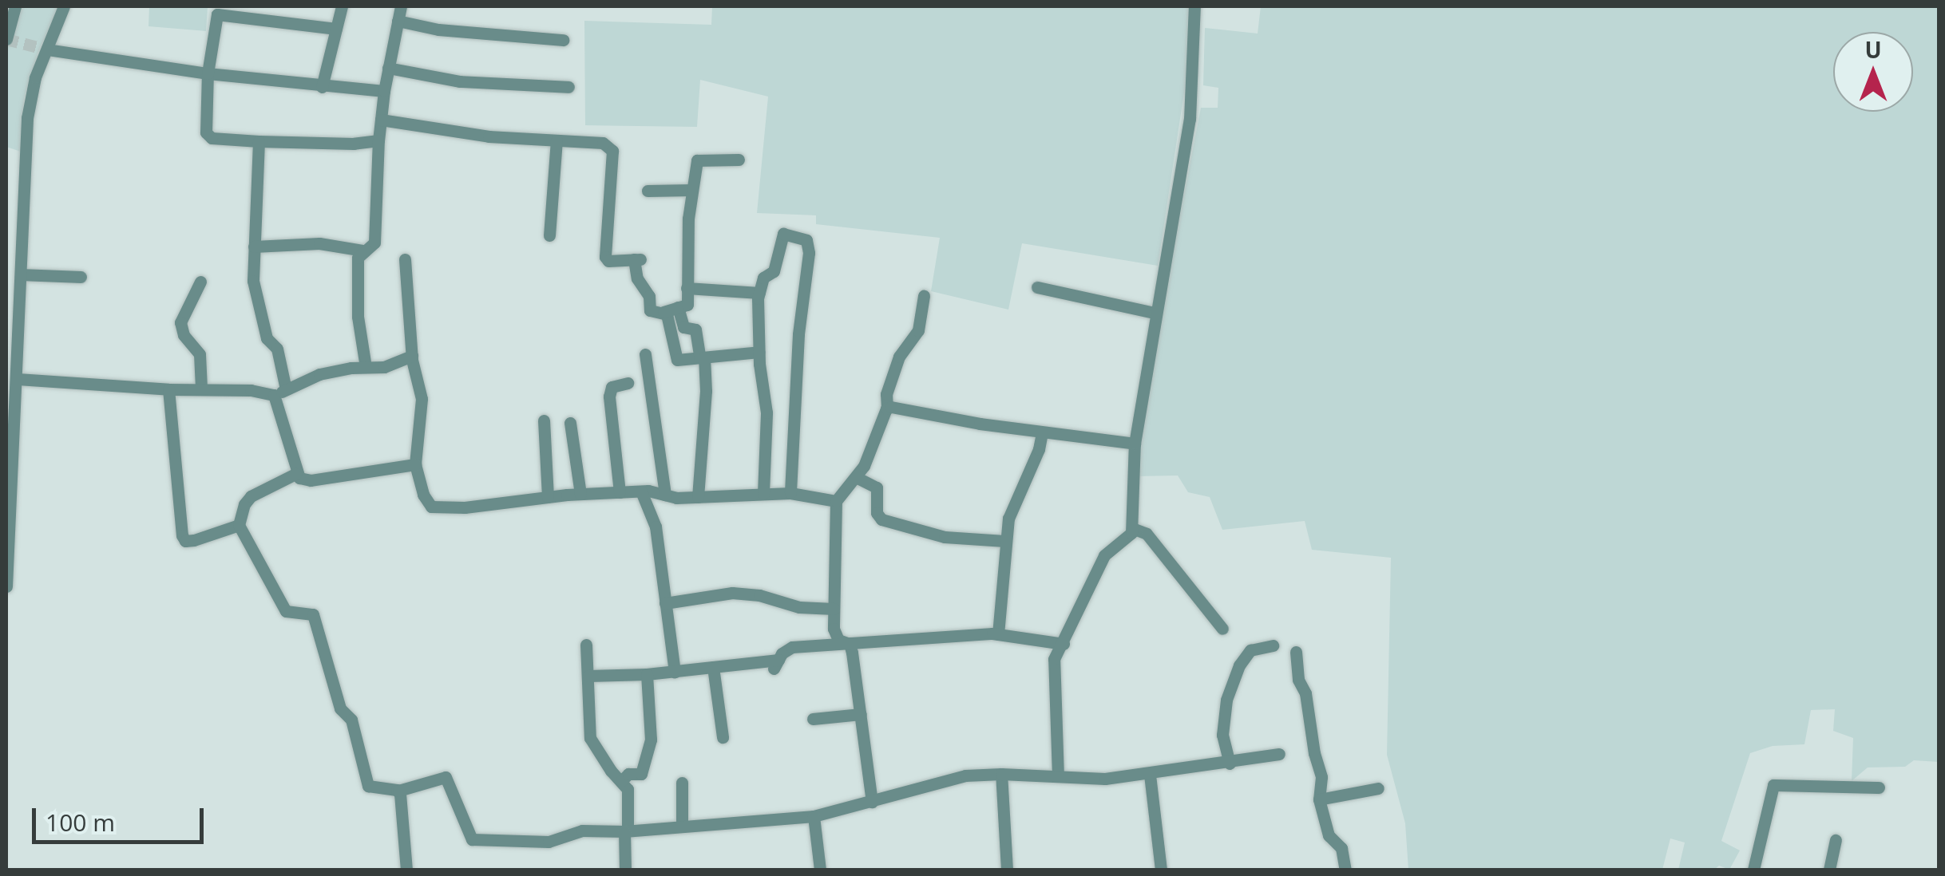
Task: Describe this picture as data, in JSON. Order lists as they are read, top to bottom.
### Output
{
  "scale_bar": "100 m",
  "north": "top"
}
